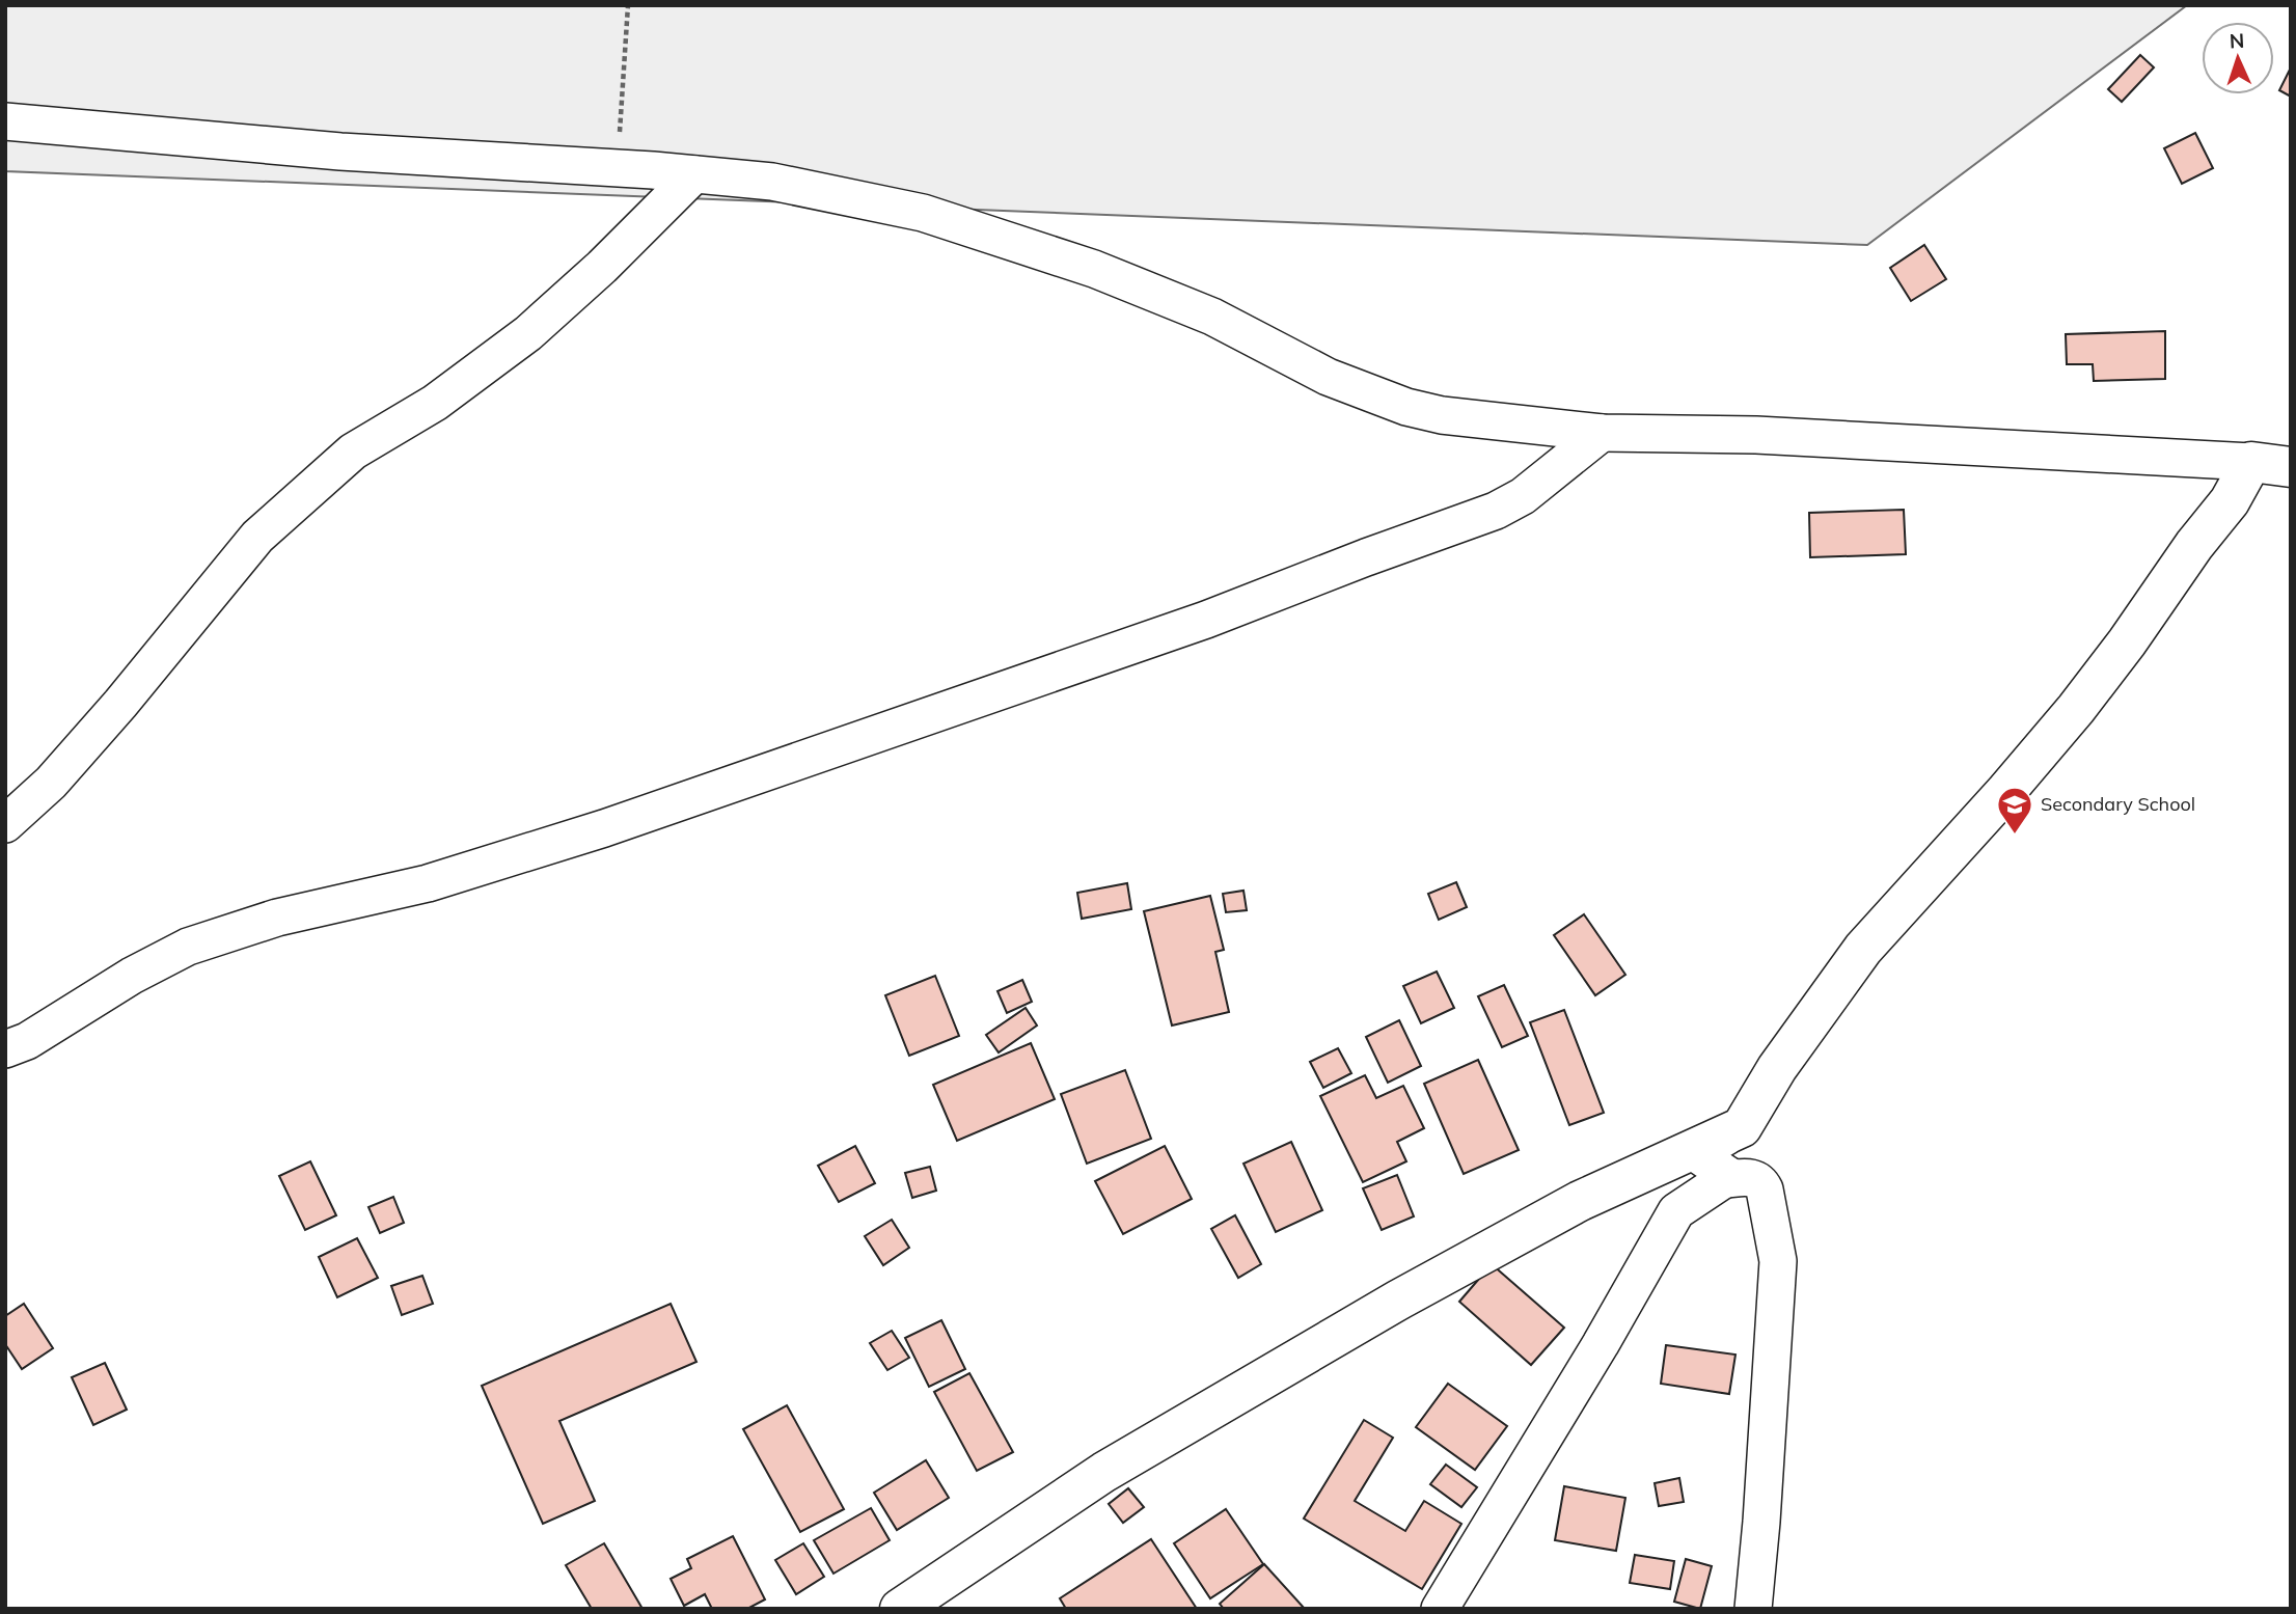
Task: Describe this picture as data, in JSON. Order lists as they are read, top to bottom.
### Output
{
  "places": {
    "school or university": ["Secondary School"]
  },
  "north": "top"
}
